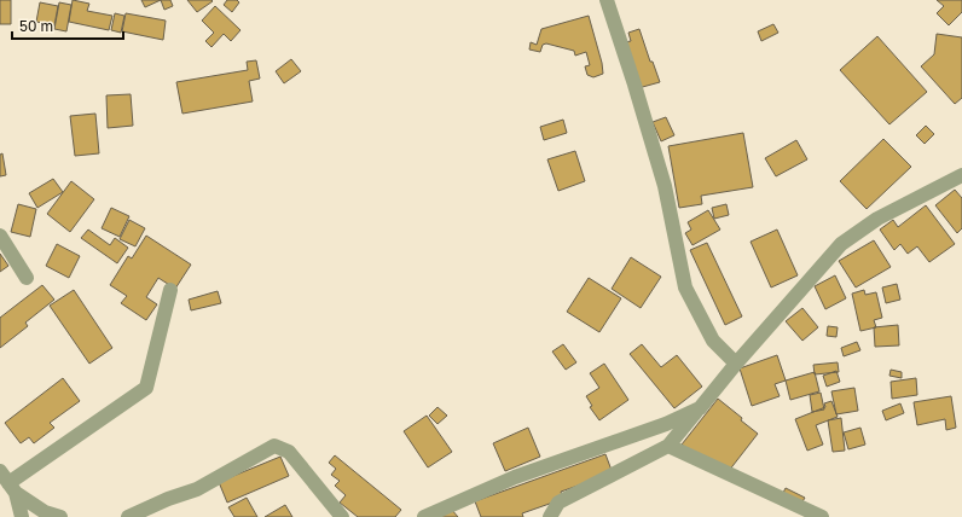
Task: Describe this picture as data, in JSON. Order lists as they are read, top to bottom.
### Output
{
  "scale_bar": "50 m"
}
